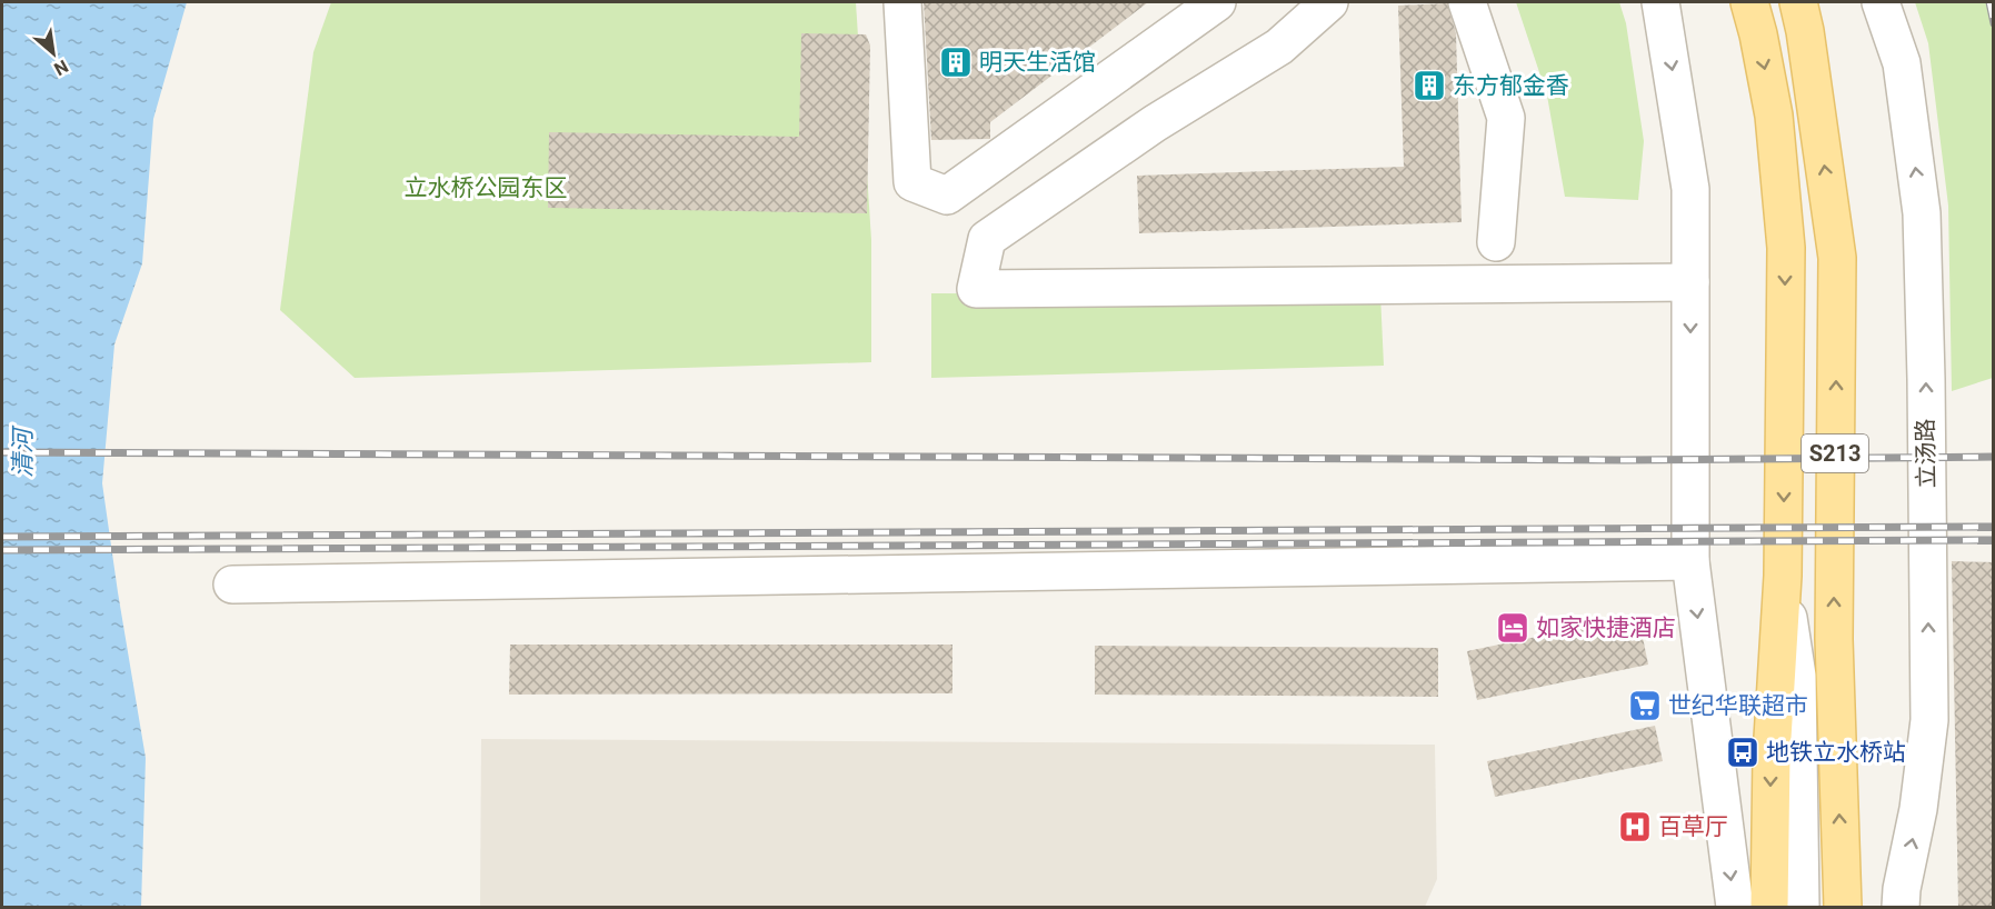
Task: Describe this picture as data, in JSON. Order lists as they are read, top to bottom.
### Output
{
  "streets": {
    "main road": ["S213"],
    "street": ["立汤路"]
  },
  "water": ["清河"],
  "parks": ["立水桥公园东区"],
  "places": {
    "building": ["明天生活馆", "东方郁金香"],
    "hotel": ["如家快捷酒店"],
    "supermarket": ["世纪华联超市"],
    "bus stop": ["地铁立水桥站"],
    "hospital": ["百草厅"]
  },
  "north": "bottom right"
}
